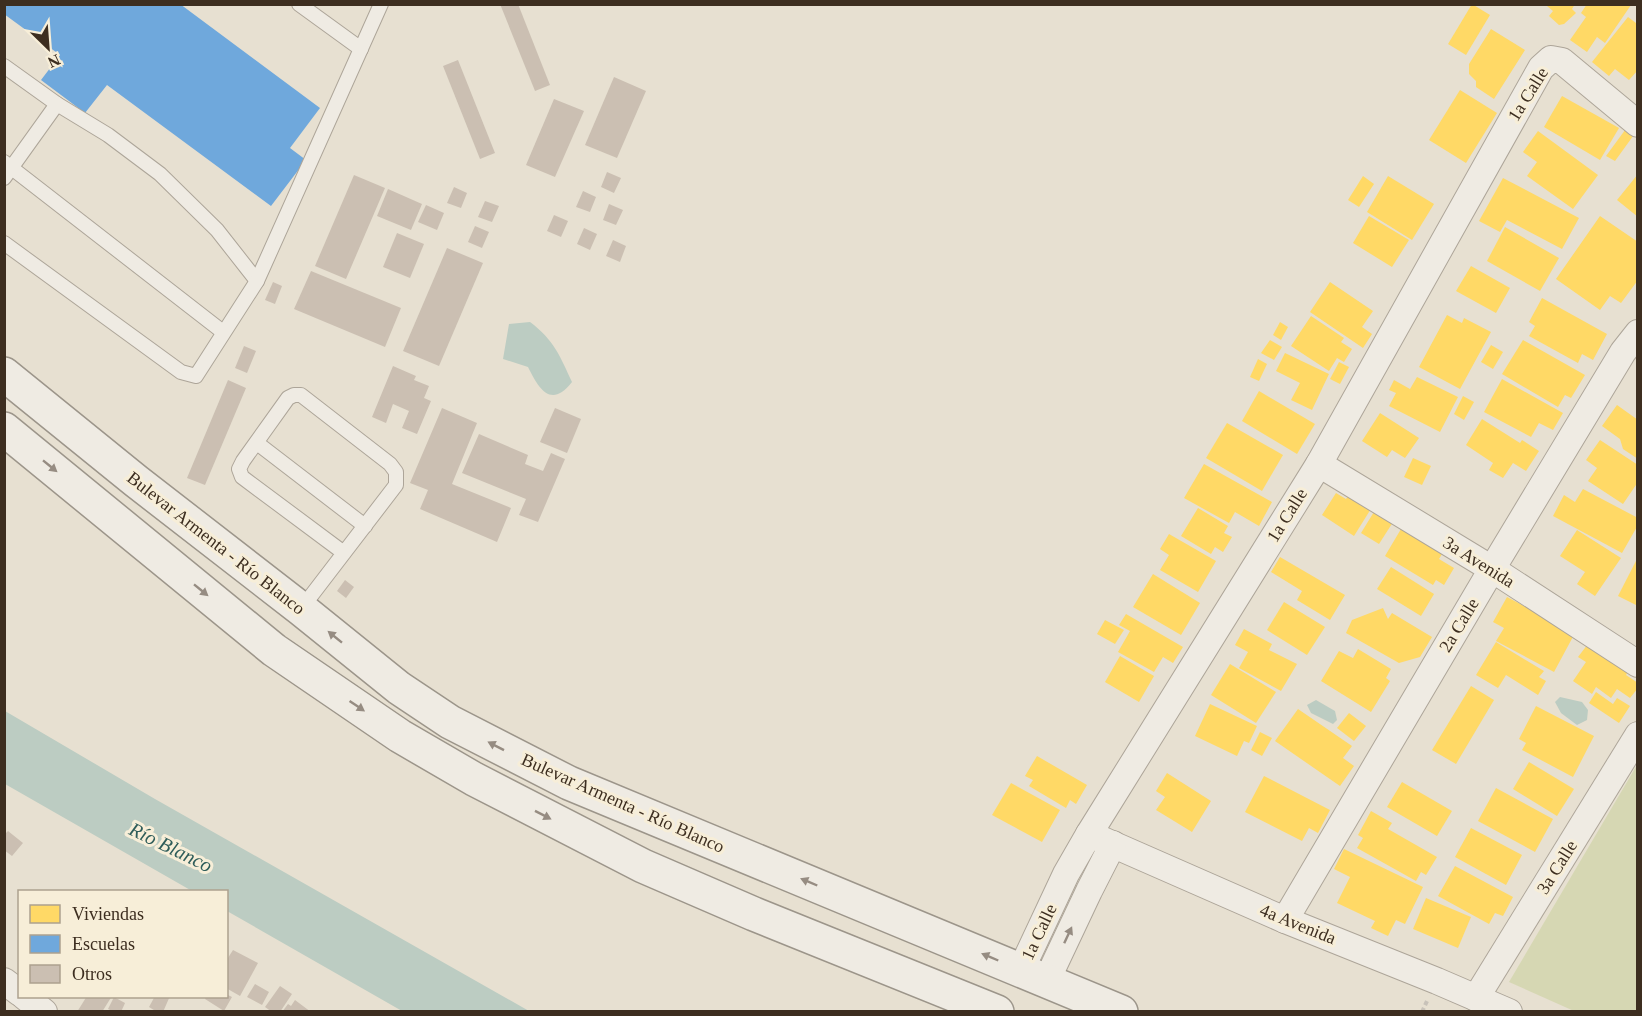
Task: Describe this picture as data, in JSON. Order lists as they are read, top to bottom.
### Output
{
  "streets": {
    "main road": ["Bulevar Armenta - Río Blanco"],
    "street": [
      "1a Calle",
      "3a Avenida",
      "2a Calle",
      "3a Calle",
      "4a Avenida"
    ]
  },
  "crossings": [
    ["1a Calle", "Bulevar Armenta - Río Blanco"],
    ["1a Calle", "3a Avenida"],
    ["1a Calle", "4a Avenida"],
    ["3a Avenida", "2a Calle"],
    ["2a Calle", "4a Avenida"],
    ["3a Calle", "4a Avenida"]
  ],
  "water": ["Río Blanco"],
  "legend": ["Viviendas", "Escuelas", "Otros"],
  "north": "bottom right"
}
